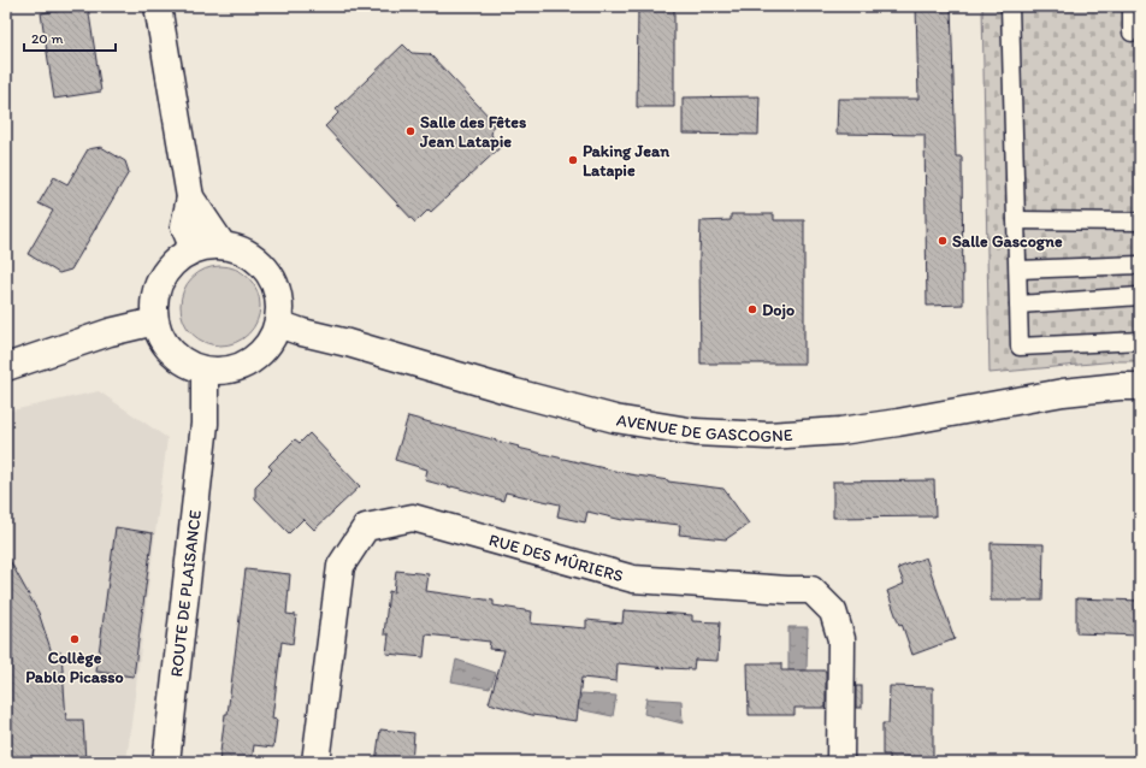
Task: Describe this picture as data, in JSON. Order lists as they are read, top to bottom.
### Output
{
  "streets": {
    "main road": ["AVENUE DE GASCOGNE", "RUE DES MÛRIERS", "ROUTE DE PLAISANCE"]
  },
  "crossings": [
    ["AVENUE DE GASCOGNE", "ROUTE DE PLAISANCE"]
  ],
  "places": [
    "Salle des Fêtes Jean Latapie",
    "Paking Jean Latapie",
    "Salle Gascogne",
    "Dojo",
    "Collège Pablo Picasso"
  ],
  "scale_bar": "20 m"
}
